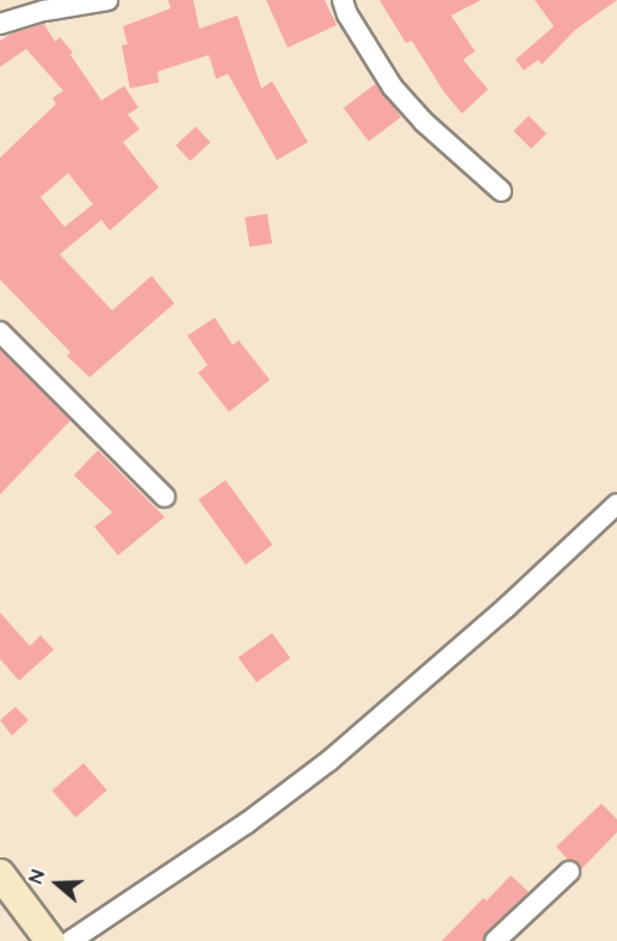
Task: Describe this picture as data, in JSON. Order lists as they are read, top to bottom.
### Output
{
  "north": "left"
}
